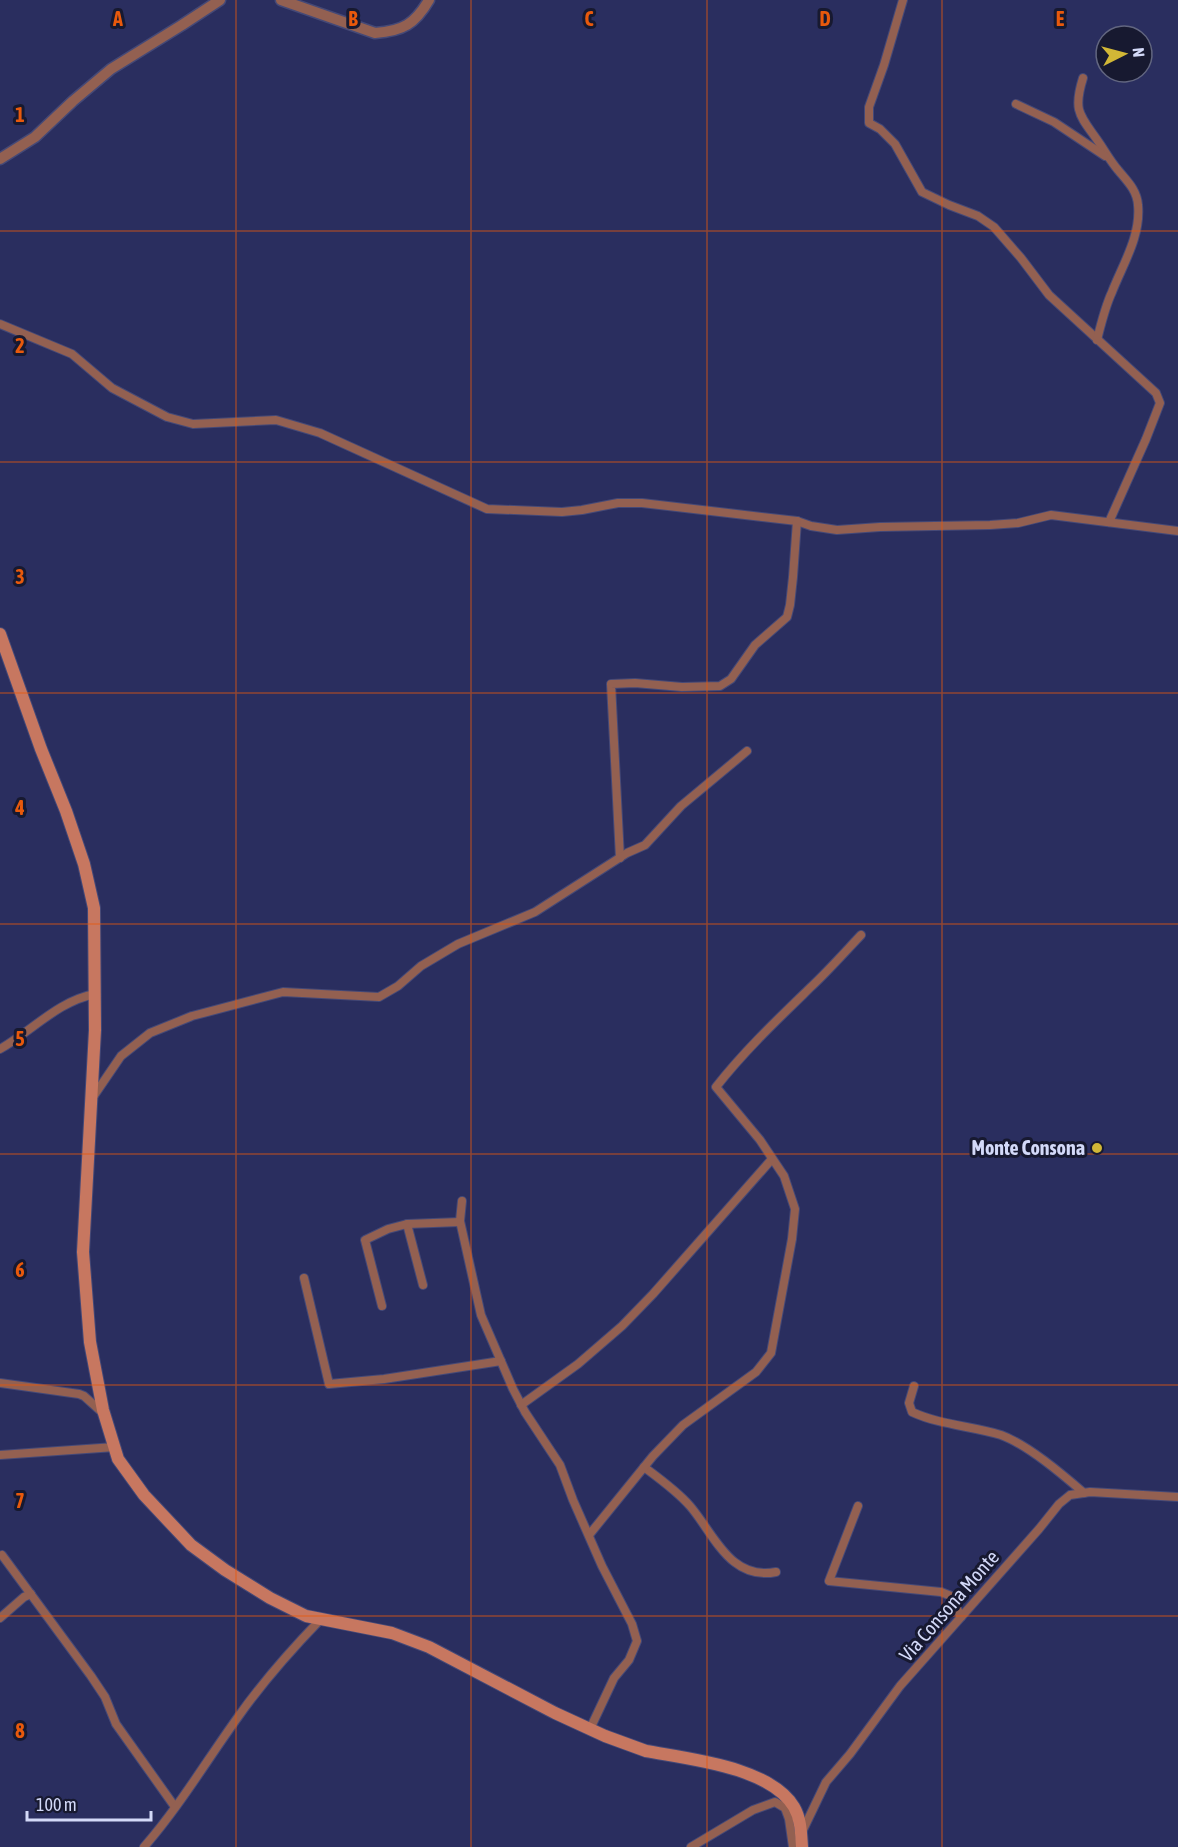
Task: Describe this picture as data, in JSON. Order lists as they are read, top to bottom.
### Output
{
  "streets": {
    "street": ["Via Consona Monte"]
  },
  "places": ["Monte Consona"],
  "scale_bar": "100 m",
  "north": "right",
  "grid": {
    "columns": [
      "A",
      "B",
      "C",
      "D",
      "E"
    ],
    "rows": [
      "1",
      "2",
      "3",
      "4",
      "5",
      "6",
      "7",
      "8"
    ]
  }
}
